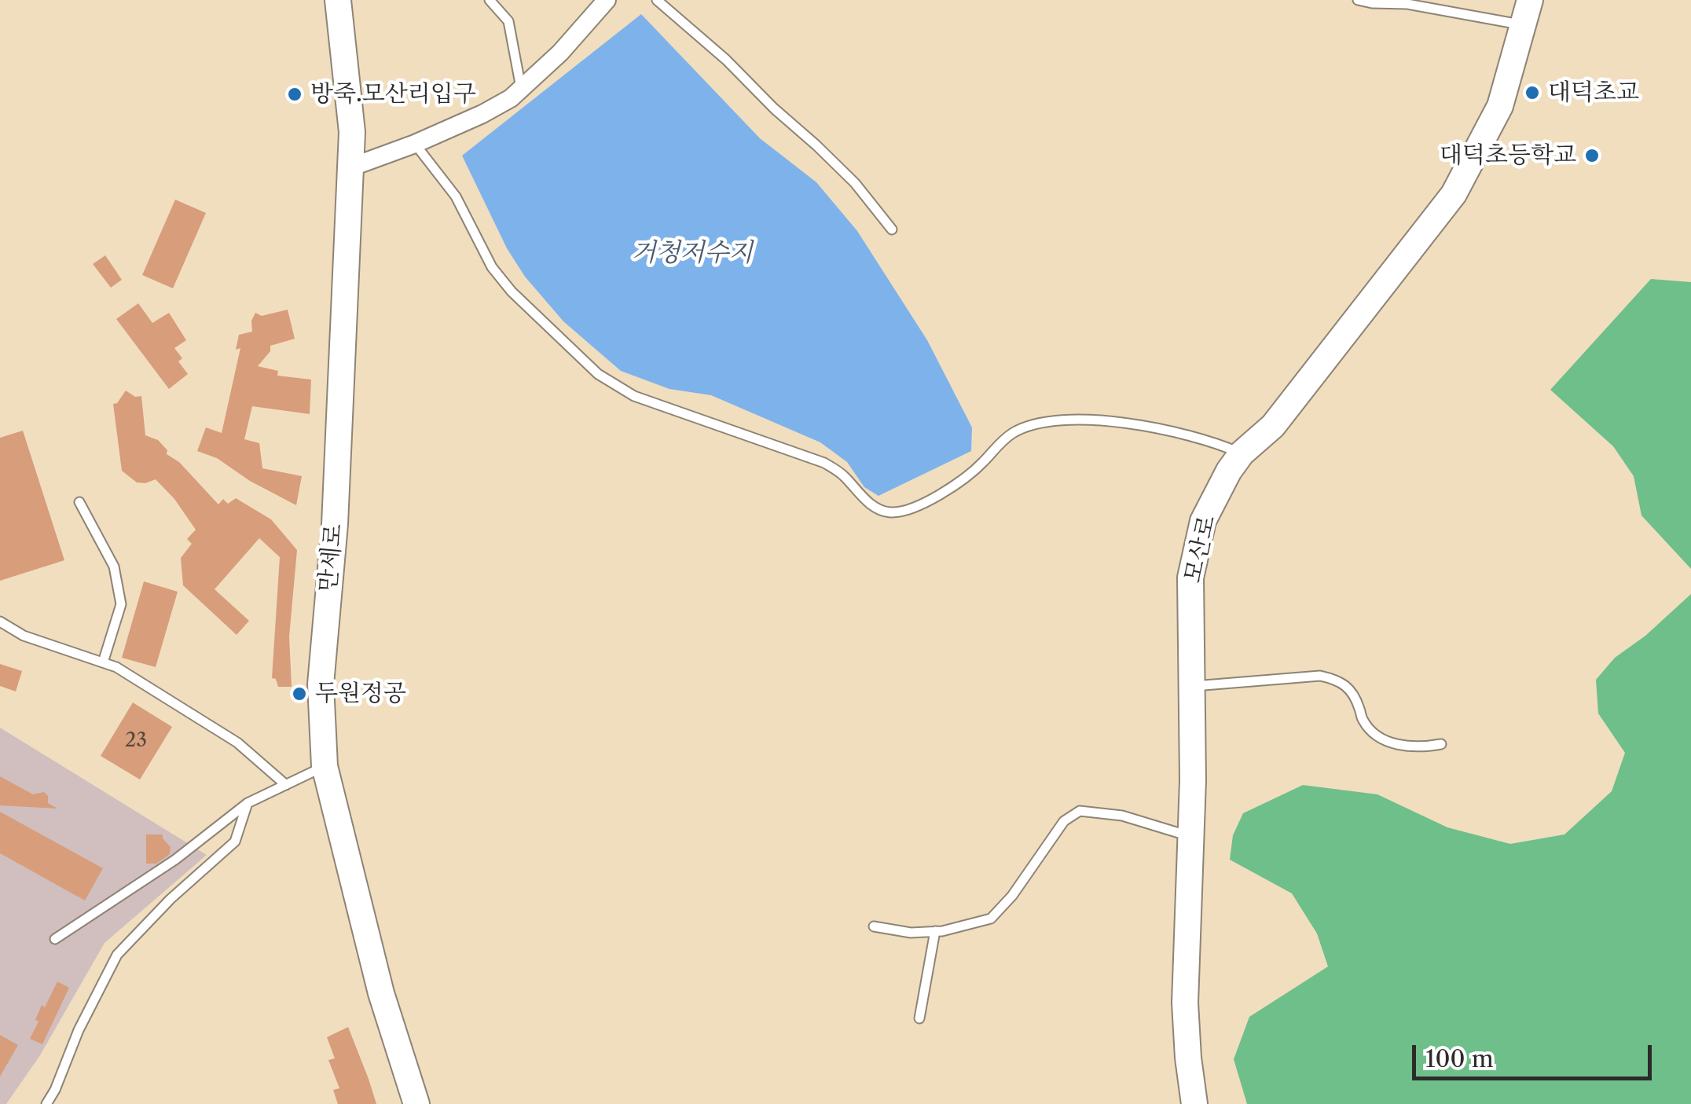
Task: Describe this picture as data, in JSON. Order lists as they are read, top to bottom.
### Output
{
  "streets": {
    "street": ["모산로", "만세로"]
  },
  "water": ["거청저수지"],
  "places": [
    "대덕초교",
    "방죽.모산리입구",
    "대덕초등학교",
    "두원정공"
  ],
  "house_numbers": ["23"],
  "scale_bar": "100 m"
}
